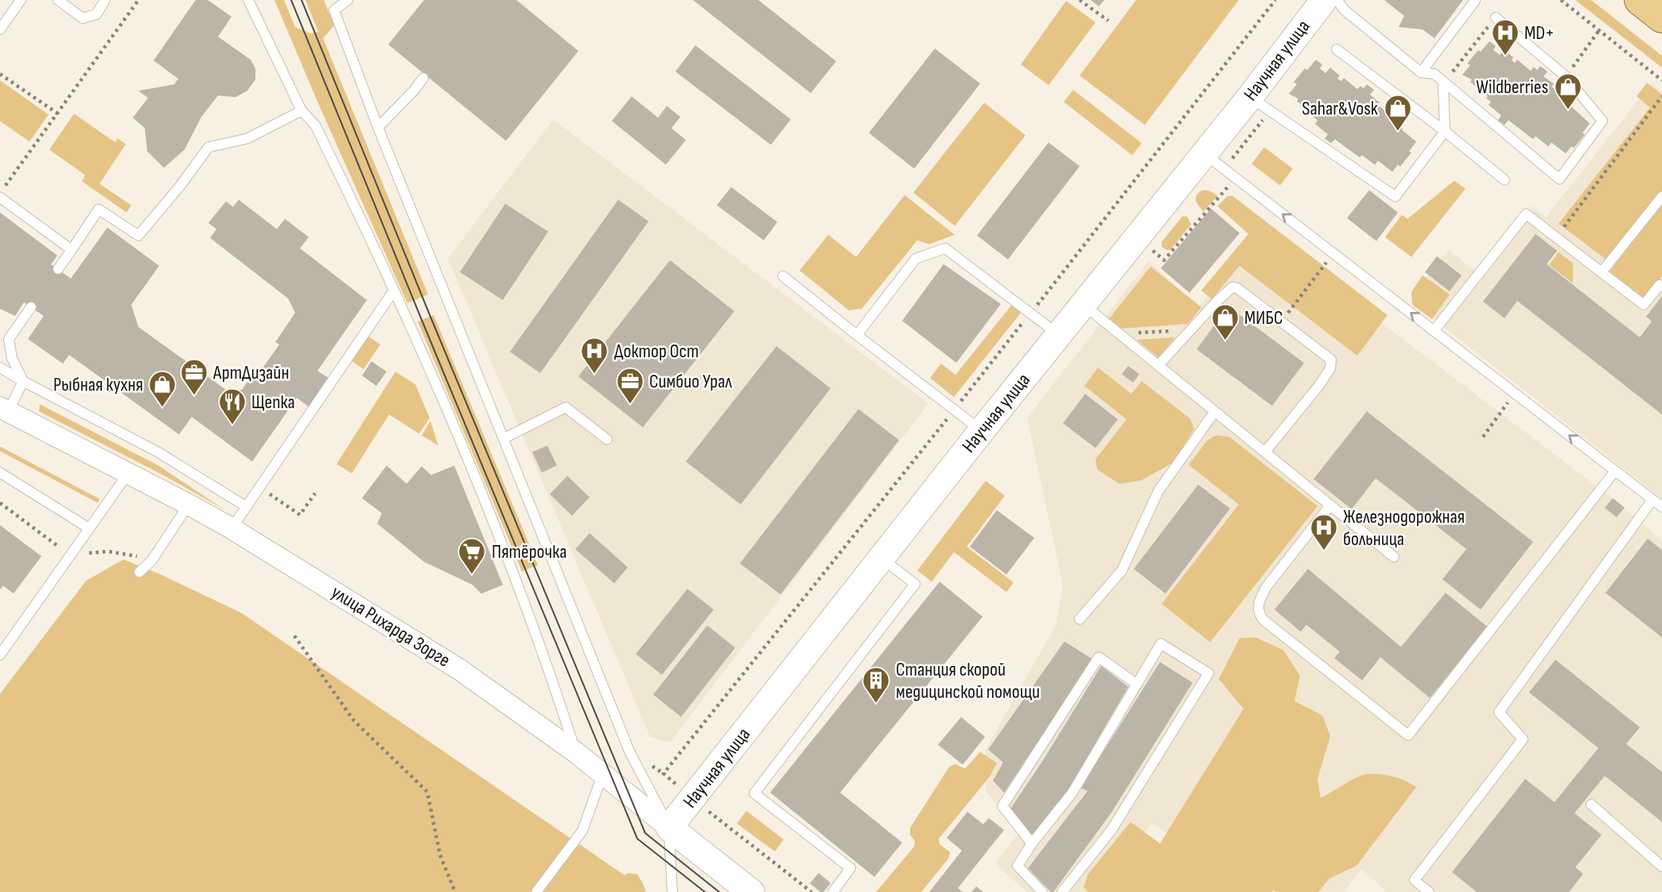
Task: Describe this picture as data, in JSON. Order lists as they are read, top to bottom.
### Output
{
  "streets": {
    "street": ["Научная улица", "улица Рихарда Зорге"]
  },
  "crossings": [
    ["Научная улица", "улица Рихарда Зорге"]
  ],
  "places": {
    "hospital": ["MD+", "Доктор Ост", "Железнодорожная больница"],
    "shop": [
      "Wildberries",
      "Sahar&Vosk",
      "МИБС",
      "Рыбная кухня"
    ],
    "office": ["АртДизайн", "Симбио Урал"],
    "restaurant": ["Щепка"],
    "supermarket": ["Пятёрочка"],
    "building": ["Станция скорой медицинской помощи"]
  }
}
